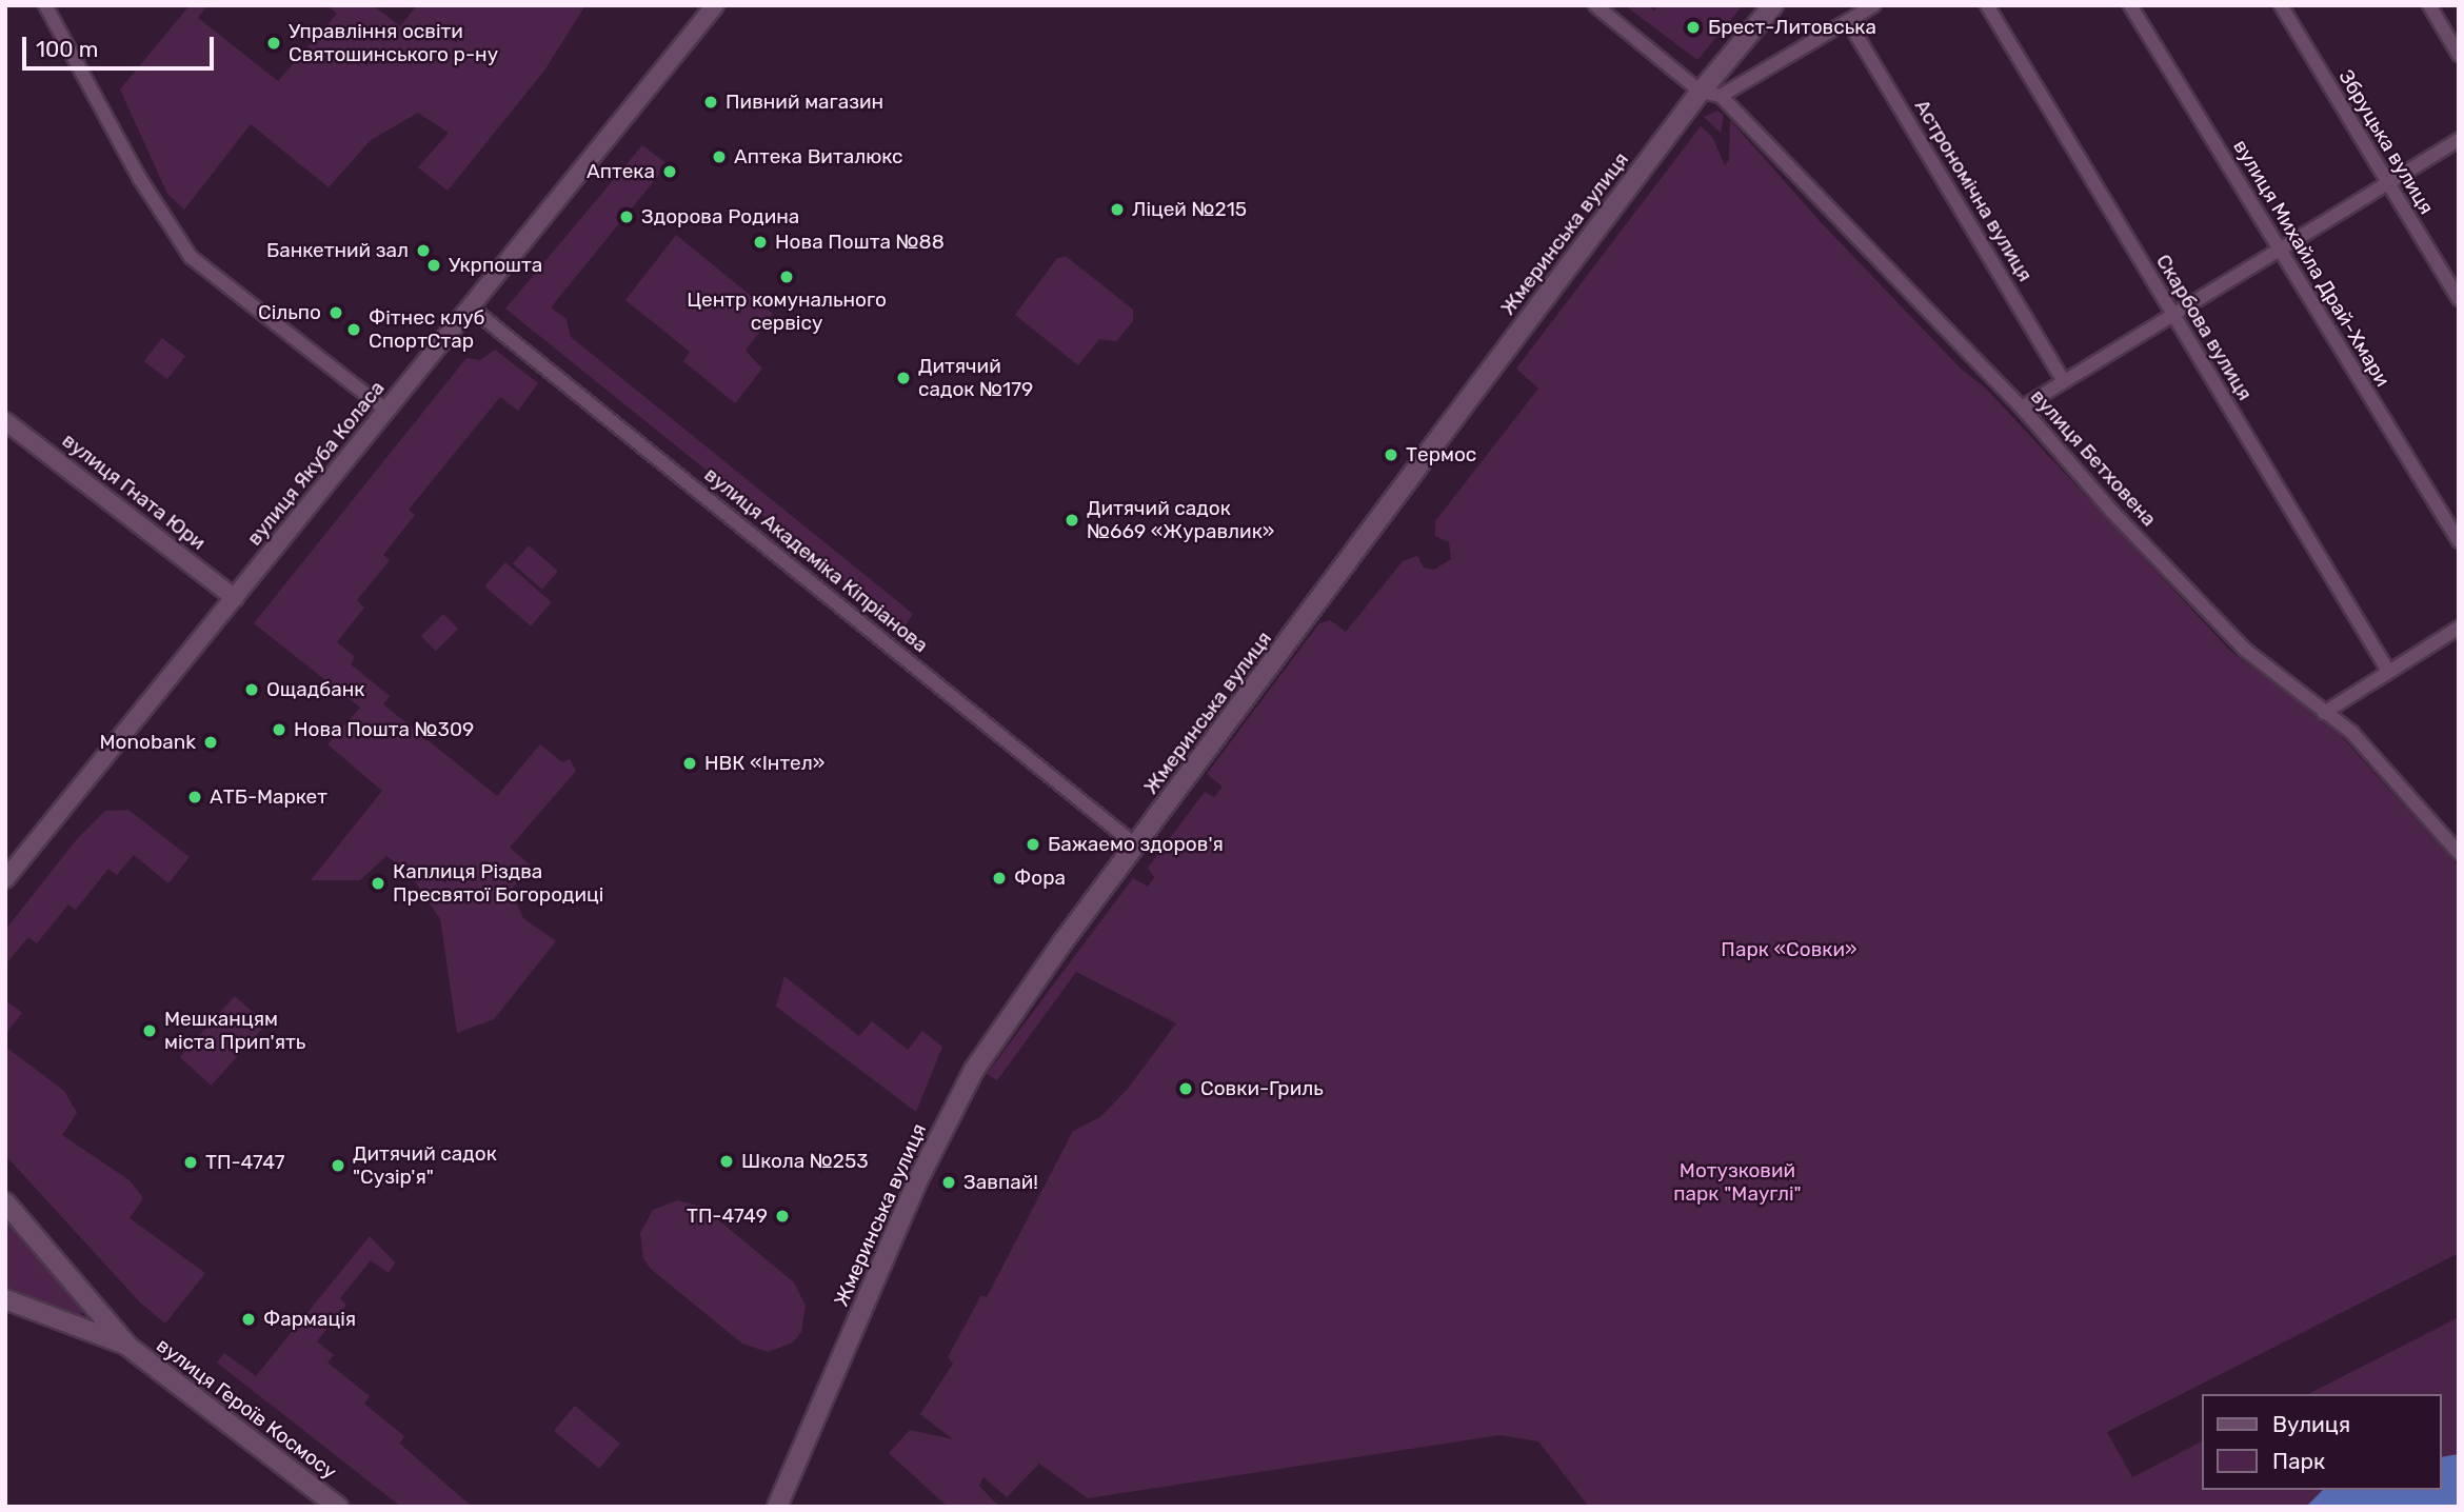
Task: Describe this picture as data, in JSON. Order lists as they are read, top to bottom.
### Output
{
  "streets": {
    "main road": ["Жмеринська вулиця", "вулиця Героїв Космосу"],
    "street": [
      "Збруцька вулиця",
      "Астрономічна вулиця",
      "вулиця Михайла Драй-Хмари",
      "Скарбова вулиця",
      "вулиця Бетховена",
      "вулиця Якуба Коласа",
      "вулиця Гната Юри",
      "вулиця Академіка Кіпріанова"
    ]
  },
  "crossings": [
    ["Жмеринська вулиця", "вулиця Академіка Кіпріанова"],
    ["вулиця Якуба Коласа", "вулиця Гната Юри"],
    ["вулиця Якуба Коласа", "вулиця Академіка Кіпріанова"]
  ],
  "parks": ["Парк «Совки»", "Мотузковий парк \"Мауглі\""],
  "places": [
    "Брест-Литовська",
    "Управління освіти Святошинського р-ну",
    "Пивний магазин",
    "Аптека Виталюкс",
    "Аптека",
    "Ліцей №215",
    "Здорова Родина",
    "Нова Пошта №88",
    "Банкетний зал",
    "Укрпошта",
    "Центр комунального сервісу",
    "Сільпо",
    "Фітнес клуб СпортСтар",
    "Дитячий садок №179",
    "Термос",
    "Дитячий садок №669 «Журавлик»",
    "Ощадбанк",
    "Нова Пошта №309",
    "Monobank",
    "НВК «Інтел»",
    "АТБ-Маркет",
    "Бажаемо здоров'я",
    "Фора",
    "Каплиця Різдва Пресвятої Богородиці",
    "Мешканцям міста Прип'ять",
    "Совки-Гриль",
    "Школа №253",
    "ТП-4747",
    "Дитячий садок \"Сузір'я\"",
    "Завпай!",
    "ТП-4749",
    "Фармація"
  ],
  "legend": ["Вулиця", "Парк"],
  "scale_bar": "100 m"
}
